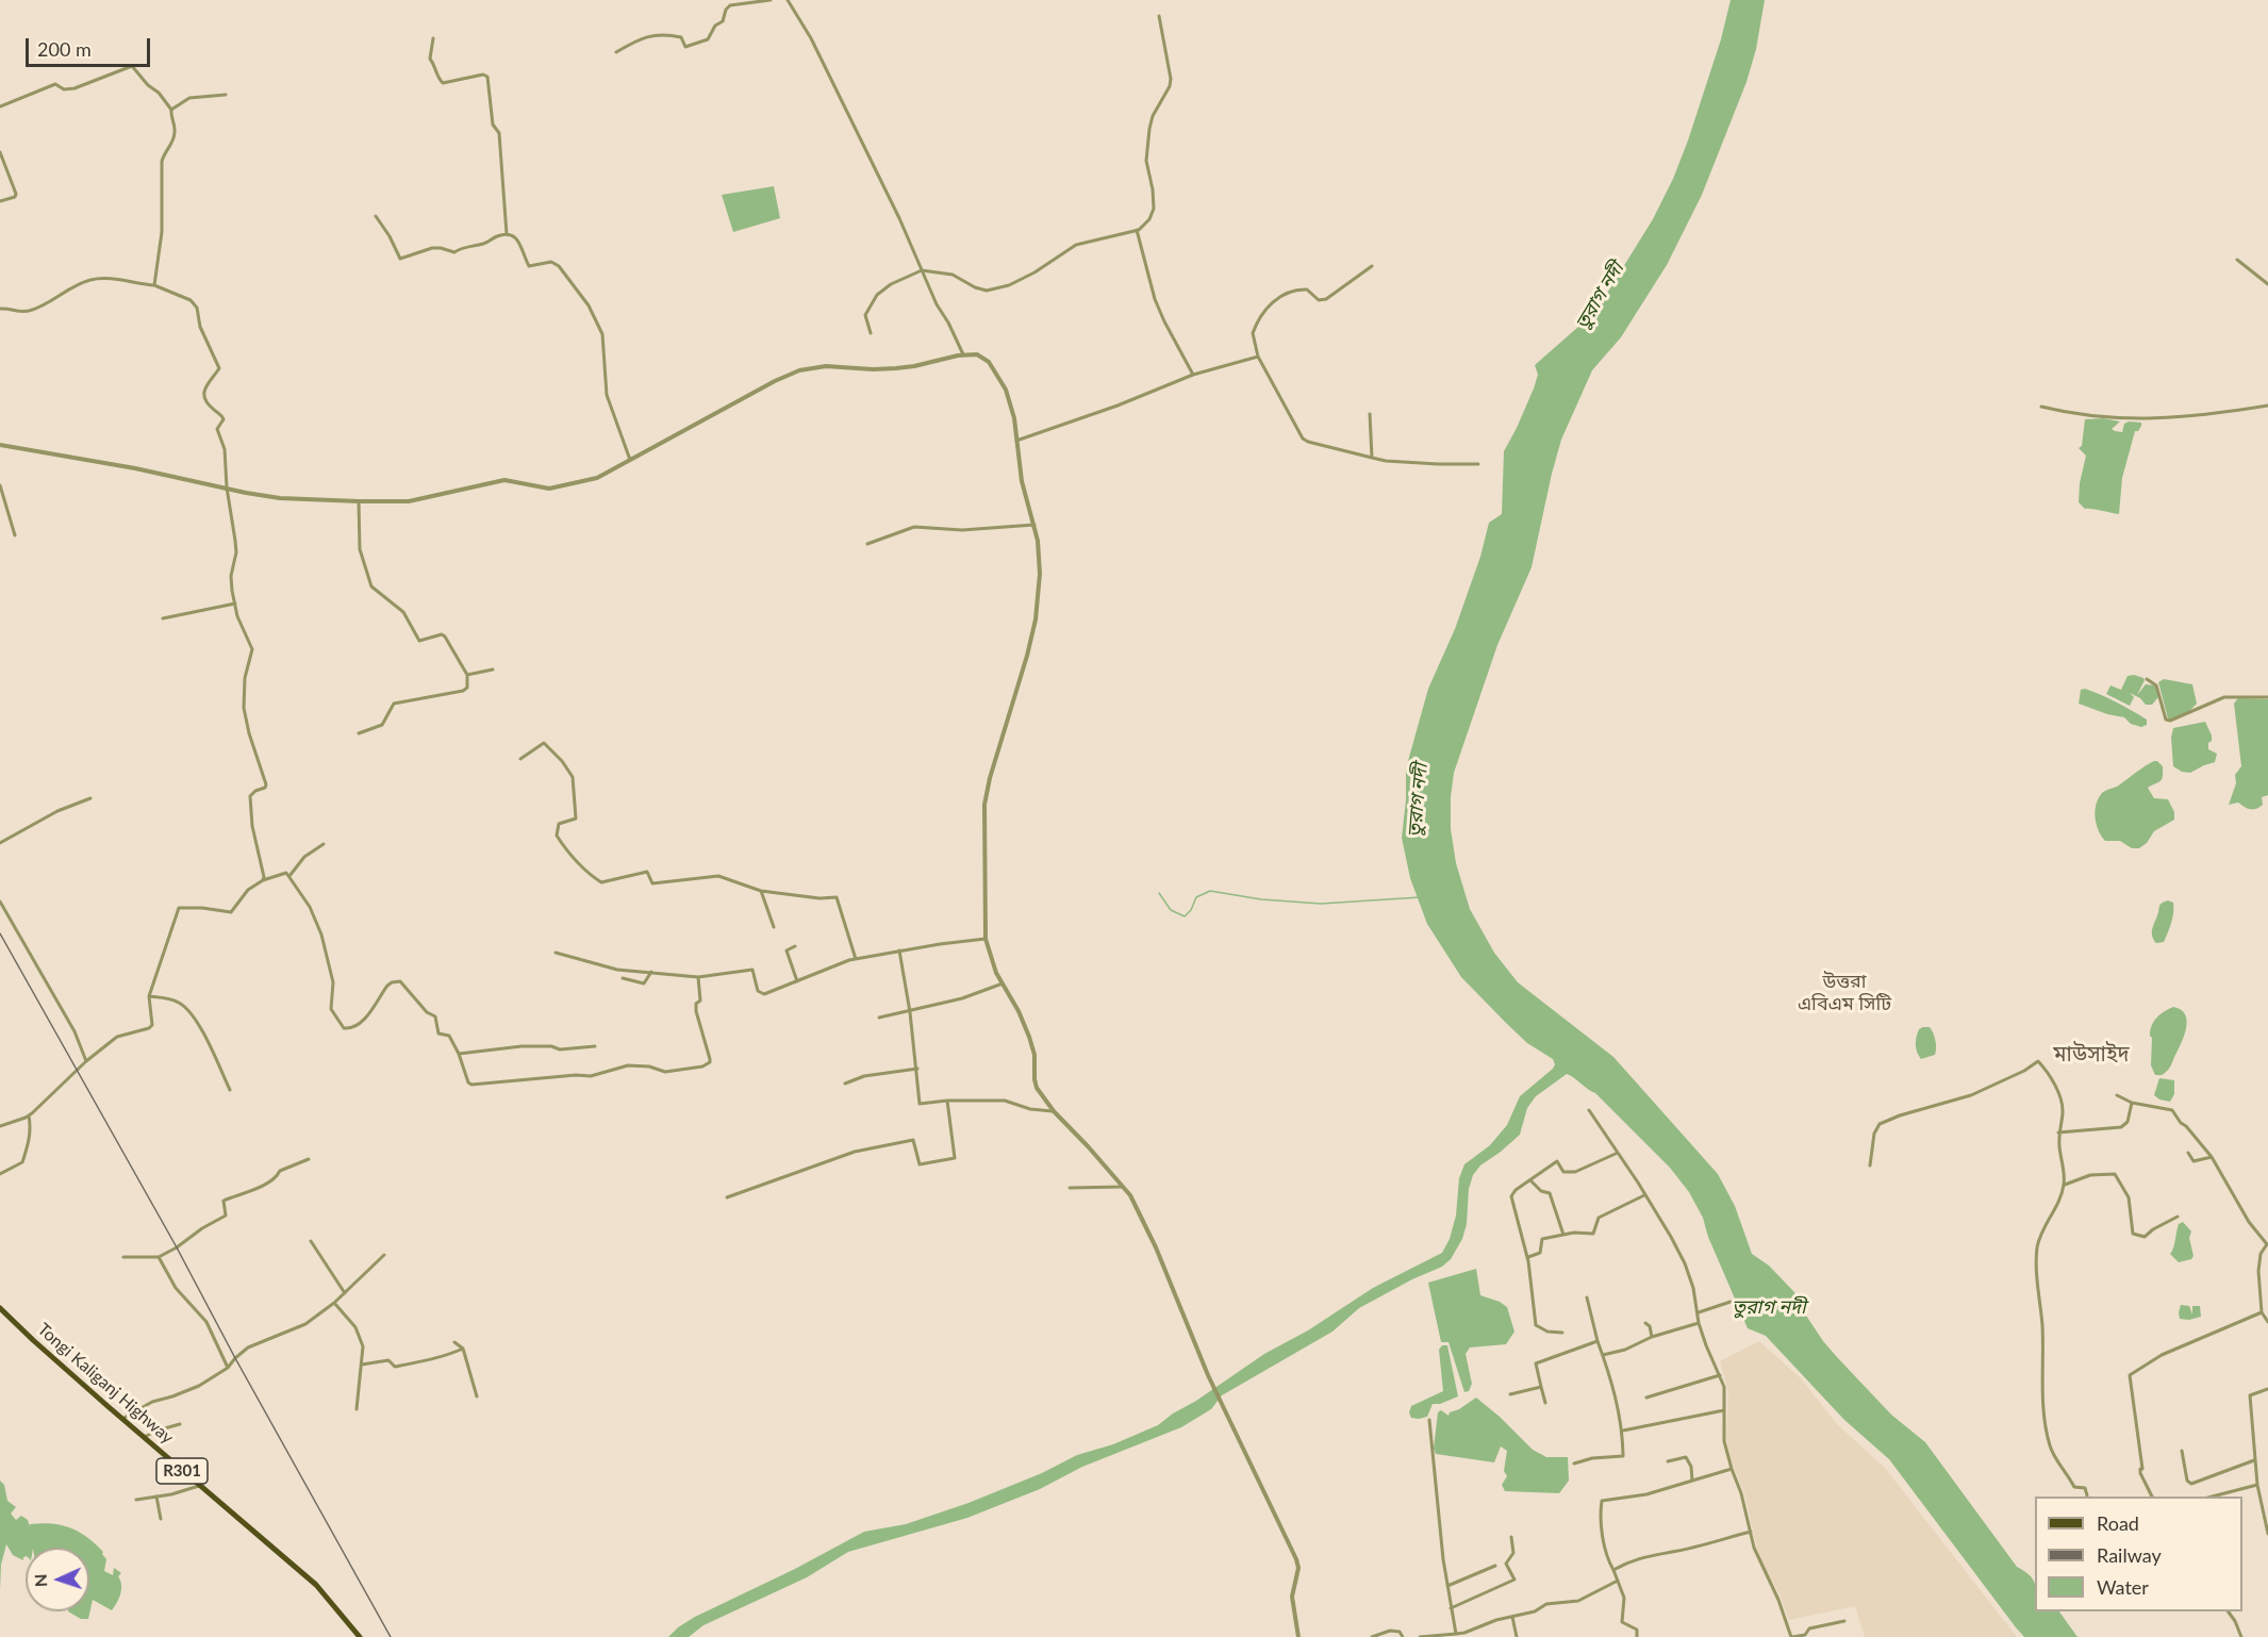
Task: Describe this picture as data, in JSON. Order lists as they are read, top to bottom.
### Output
{
  "streets": {
    "main road": ["Tongi Kaliganj Highway", "R301"]
  },
  "districts": ["উত্তরা এবিএম সিটি", "মাউসাইদ"],
  "water": ["তুরাগ নদী"],
  "legend": ["Road", "Railway", "Water"],
  "scale_bar": "200 m",
  "north": "left"
}
